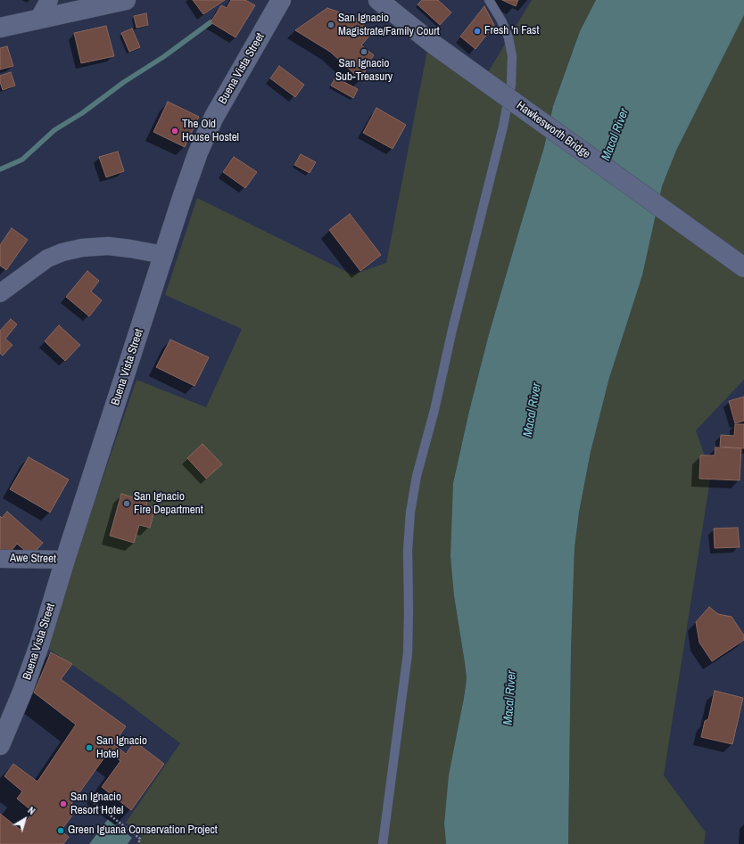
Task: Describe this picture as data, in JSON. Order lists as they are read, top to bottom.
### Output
{
  "streets": {
    "main road": ["Buena Vista Street", "Hawkesworth Bridge"],
    "street": ["Awe Street"]
  },
  "crossings": [
    ["Buena Vista Street", "Awe Street"]
  ],
  "water": ["Macal River"],
  "places": [
    "San Ignacio Magistrate/Family Court",
    "Fresh 'n Fast",
    "San Ignacio Sub-Treasury",
    "The Old House Hostel",
    "San Ignacio Fire Department",
    "San Ignacio Hotel",
    "San Ignacio Resort Hotel",
    "Green Iguana Conservation Project"
  ],
  "north": "top right"
}
